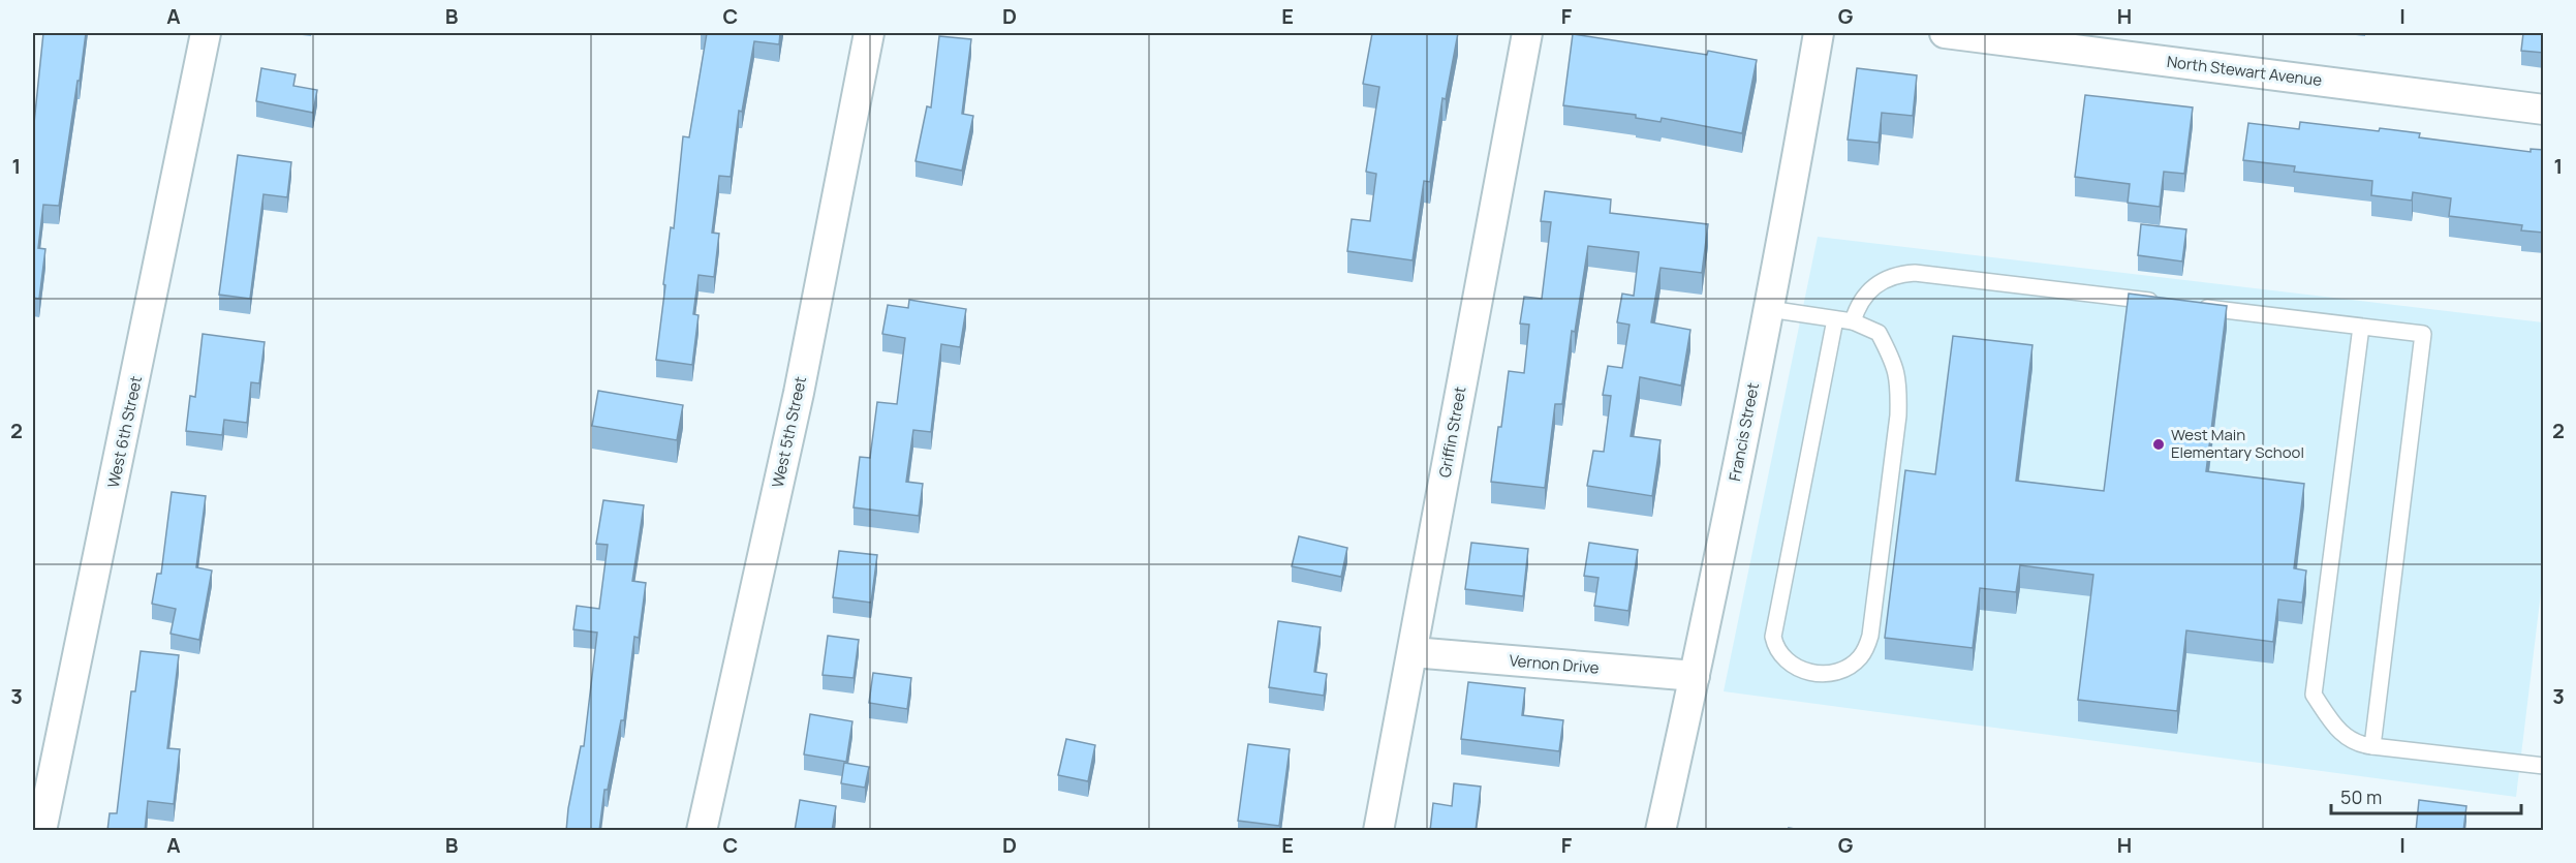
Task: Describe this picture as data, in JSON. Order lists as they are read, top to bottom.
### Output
{
  "streets": {
    "street": [
      "North Stewart Avenue",
      "West 6th Street",
      "West 5th Street",
      "Griffin Street",
      "Francis Street",
      "Vernon Drive"
    ]
  },
  "crossings": [
    ["Griffin Street", "Vernon Drive"],
    ["Francis Street", "Vernon Drive"]
  ],
  "places": ["West Main Elementary School"],
  "scale_bar": "50 m",
  "grid": {
    "columns": [
      "A",
      "B",
      "C",
      "D",
      "E",
      "F",
      "G",
      "H",
      "I"
    ],
    "rows": ["1", "2", "3"]
  }
}
